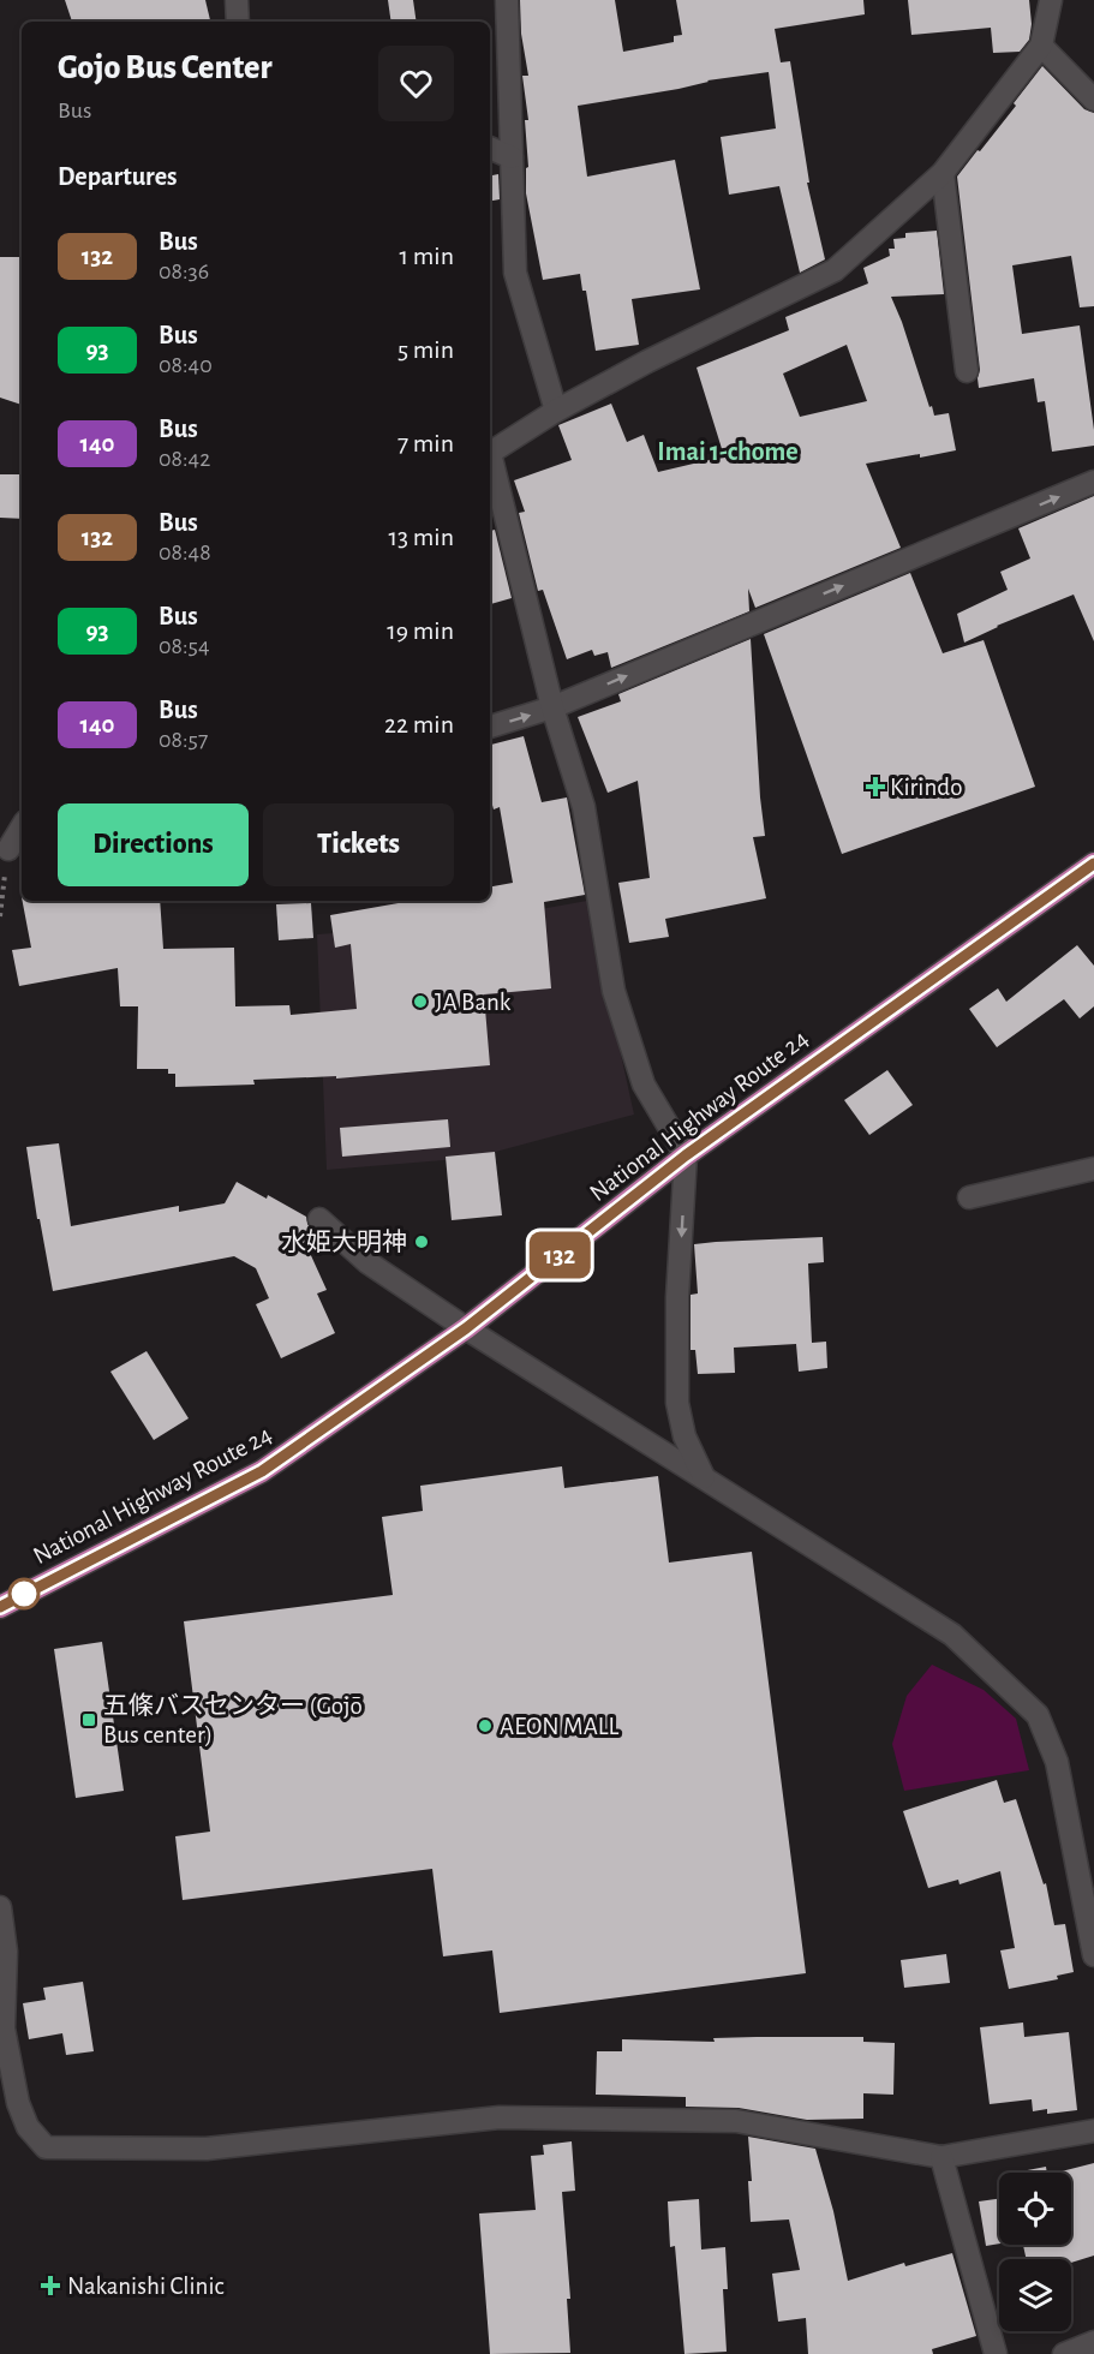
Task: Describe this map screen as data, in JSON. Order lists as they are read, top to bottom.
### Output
{
  "streets": {
    "highway": ["National Highway Route 24"]
  },
  "districts": ["Imai 1-chome"],
  "places": {
    "health": ["Kirindo", "Nakanishi Clinic"],
    "other": ["JA Bank", "水姫大明神", "AEON MALL"],
    "transit": ["五條バスセンター (Gojō Bus center)"]
  },
  "lines": ["bus line 132"],
  "page": {
    "on_map": "132",
    "heading": [
      ["Gojo Bus Center", "Bus"],
      "Departures"
    ],
    "list": [
      {
        "mark": "132",
        "name": "Bus",
        "note": "08:36",
        "value": "1 min"
      },
      {
        "mark": "93",
        "name": "Bus",
        "note": "08:40",
        "value": "5 min"
      },
      {
        "mark": "140",
        "name": "Bus",
        "note": "08:42",
        "value": "7 min"
      },
      {
        "mark": "132",
        "name": "Bus",
        "note": "08:48",
        "value": "13 min"
      },
      {
        "mark": "93",
        "name": "Bus",
        "note": "08:54",
        "value": "19 min"
      },
      {
        "mark": "140",
        "name": "Bus",
        "note": "08:57",
        "value": "22 min"
      }
    ],
    "buttons": ["Directions", "Tickets"]
  }
}
